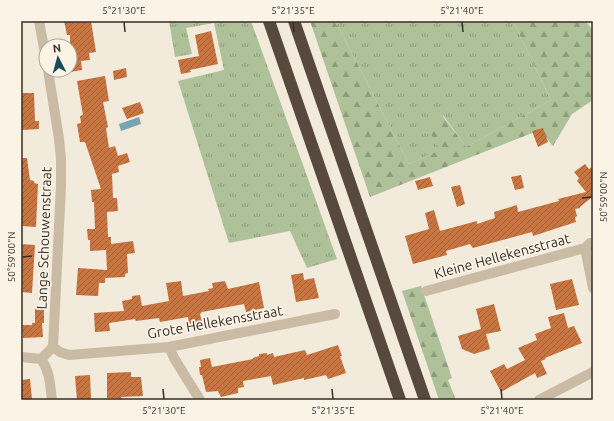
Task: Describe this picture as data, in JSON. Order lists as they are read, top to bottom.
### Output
{
  "streets": {
    "street": ["Lange Schouwenstraat", "Kleine Hellekensstraat", "Grote Hellekensstraat"]
  },
  "crossings": [
    ["Lange Schouwenstraat", "Grote Hellekensstraat"]
  ],
  "north": "top",
  "coordinates": [
    "5°21'30\"E",
    "5°21'35\"E",
    "5°21'40\"E",
    "50°59'00\"N"
  ]
}
